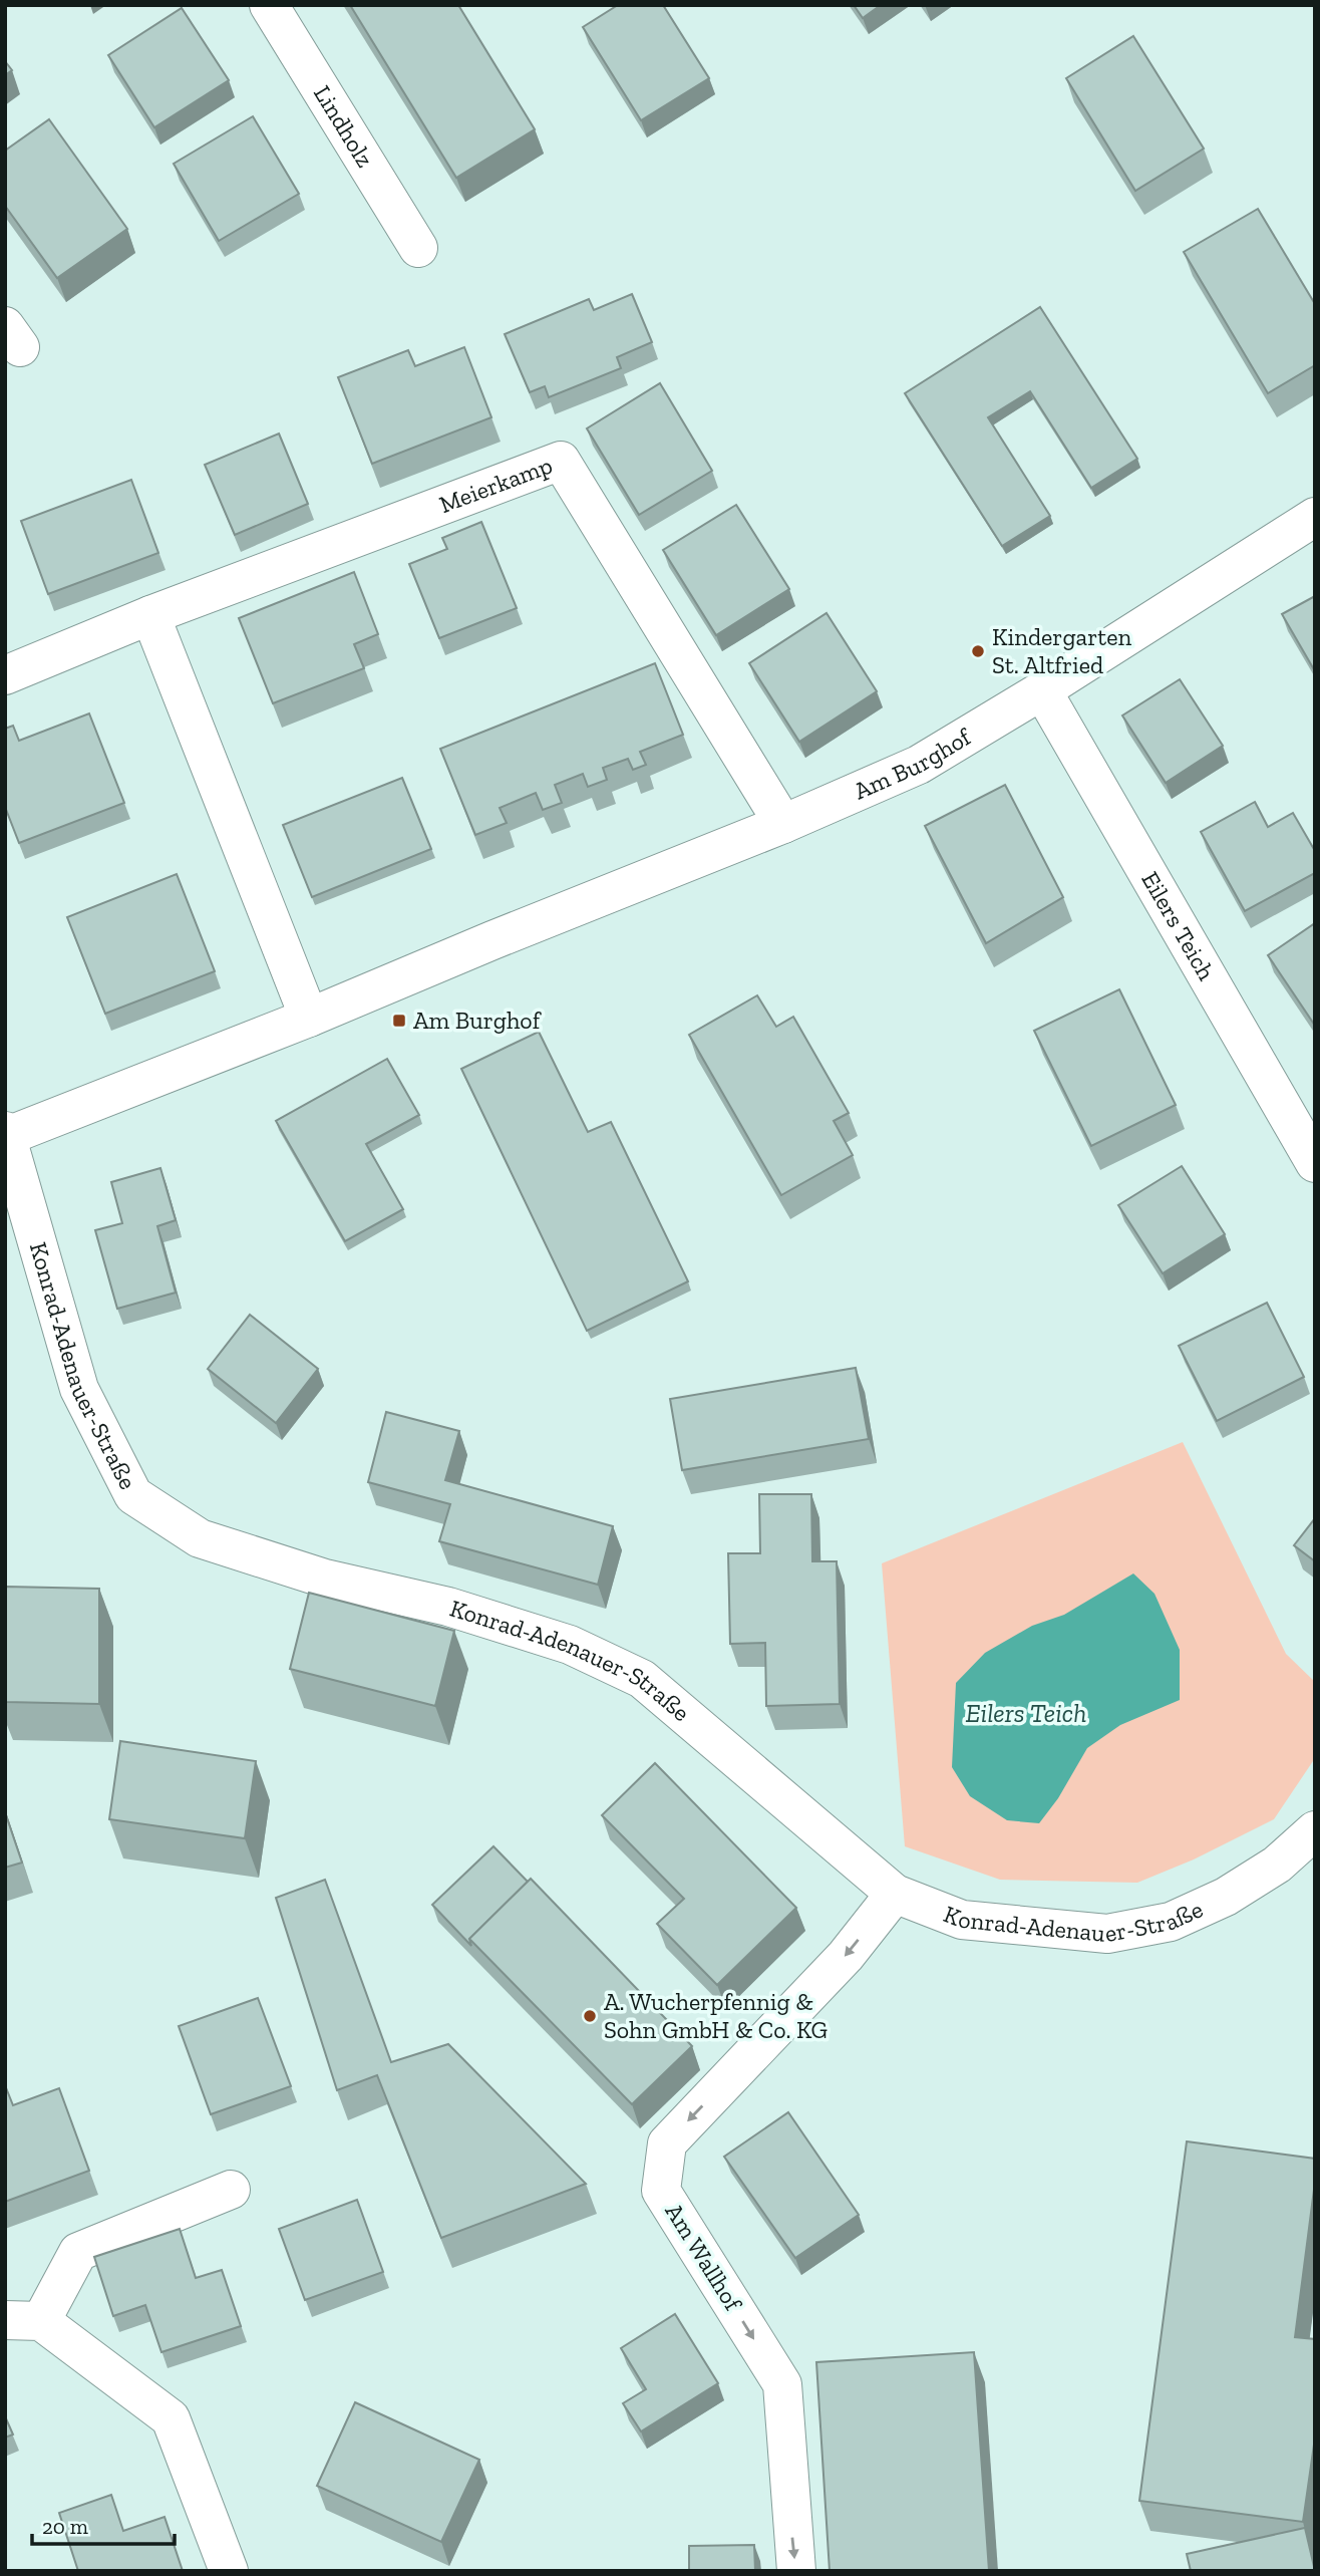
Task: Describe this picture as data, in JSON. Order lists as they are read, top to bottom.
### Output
{
  "streets": {
    "street": [
      "Lindholz",
      "Meierkamp",
      "Am Burghof",
      "Eilers Teich",
      "Konrad-Adenauer-Straße",
      "Am Wallhof"
    ]
  },
  "crossings": [
    ["Meierkamp", "Am Burghof"],
    ["Am Burghof", "Eilers Teich"],
    ["Am Burghof", "Konrad-Adenauer-Straße"],
    ["Konrad-Adenauer-Straße", "Am Wallhof"]
  ],
  "one_way": ["Am Wallhof"],
  "water": ["Eilers Teich"],
  "places": {
    "other": ["Kindergarten St. Altfried", "A. Wucherpfennig & Sohn GmbH & Co. KG"],
    "transit": ["Am Burghof"]
  },
  "scale_bar": "20 m"
}
